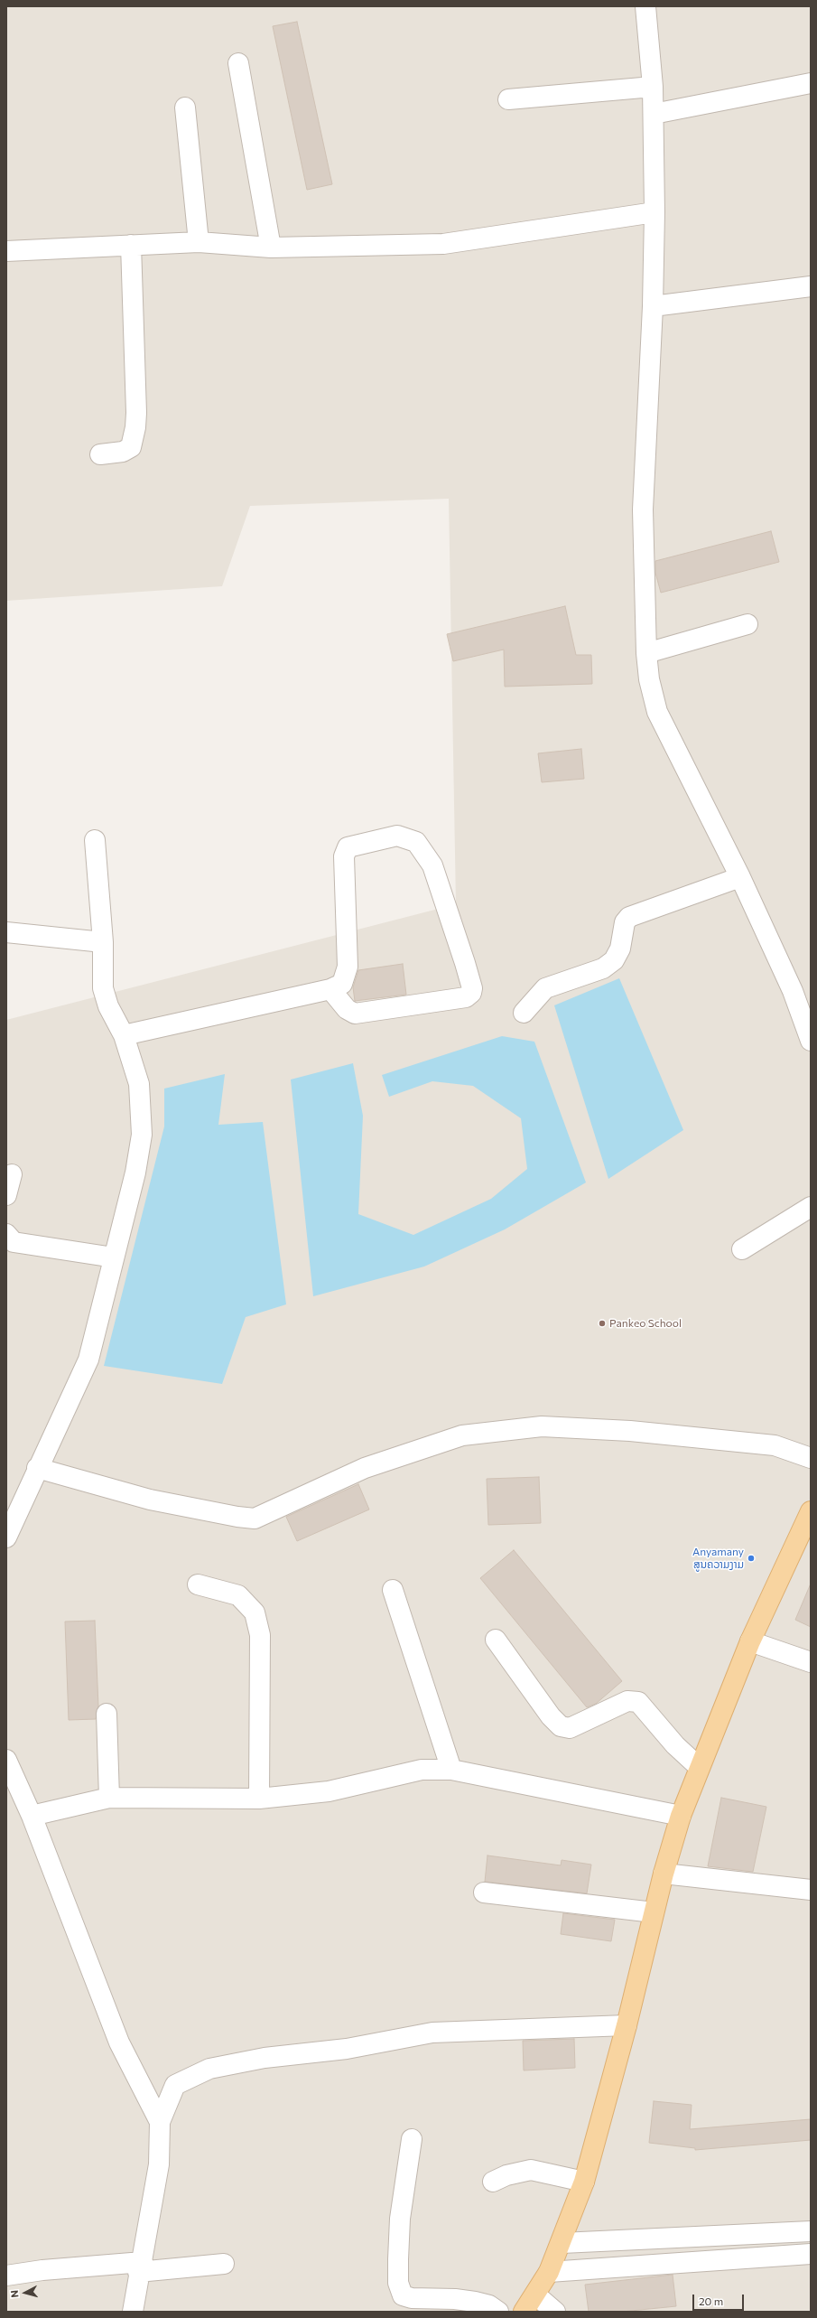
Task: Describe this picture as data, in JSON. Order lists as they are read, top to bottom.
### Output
{
  "places": ["Pankeo School", "Anyamany ສູນຄວາມງາມ"],
  "scale_bar": "20 m",
  "north": "left"
}
